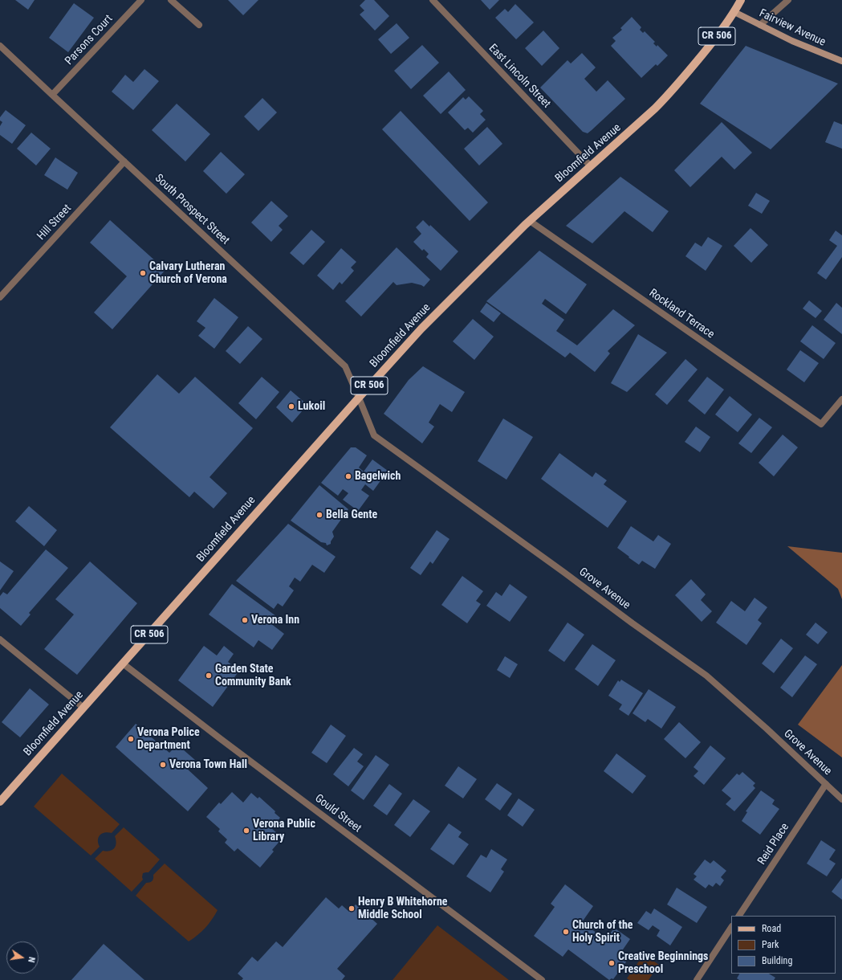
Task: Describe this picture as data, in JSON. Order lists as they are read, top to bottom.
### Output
{
  "streets": {
    "main road": ["Fairview Avenue", "CR 506", "Bloomfield Avenue"],
    "street": [
      "Parsons Court",
      "East Lincoln Street",
      "South Prospect Street",
      "Hill Street",
      "Rockland Terrace",
      "Grove Avenue",
      "Gould Street",
      "Reid Place"
    ]
  },
  "crossings": [
    ["Fairview Avenue", "Bloomfield Avenue"],
    ["Parsons Court", "South Prospect Street"],
    ["East Lincoln Street", "Bloomfield Avenue"],
    ["Bloomfield Avenue", "South Prospect Street"],
    ["Bloomfield Avenue", "Rockland Terrace"],
    ["Bloomfield Avenue", "Grove Avenue"],
    ["Bloomfield Avenue", "Gould Street"],
    ["South Prospect Street", "Hill Street"],
    ["South Prospect Street", "Grove Avenue"],
    ["Grove Avenue", "Reid Place"]
  ],
  "places": [
    "Calvary Lutheran Church of Verona",
    "Lukoil",
    "Bagelwich",
    "Bella Gente",
    "Verona Inn",
    "Garden State Community Bank",
    "Verona Police Department",
    "Verona Town Hall",
    "Verona Public Library",
    "Henry B Whitehorne Middle School",
    "Church of the Holy Spirit",
    "Creative Beginnings Preschool"
  ],
  "legend": ["Road", "Park", "Building"],
  "north": "right"
}
